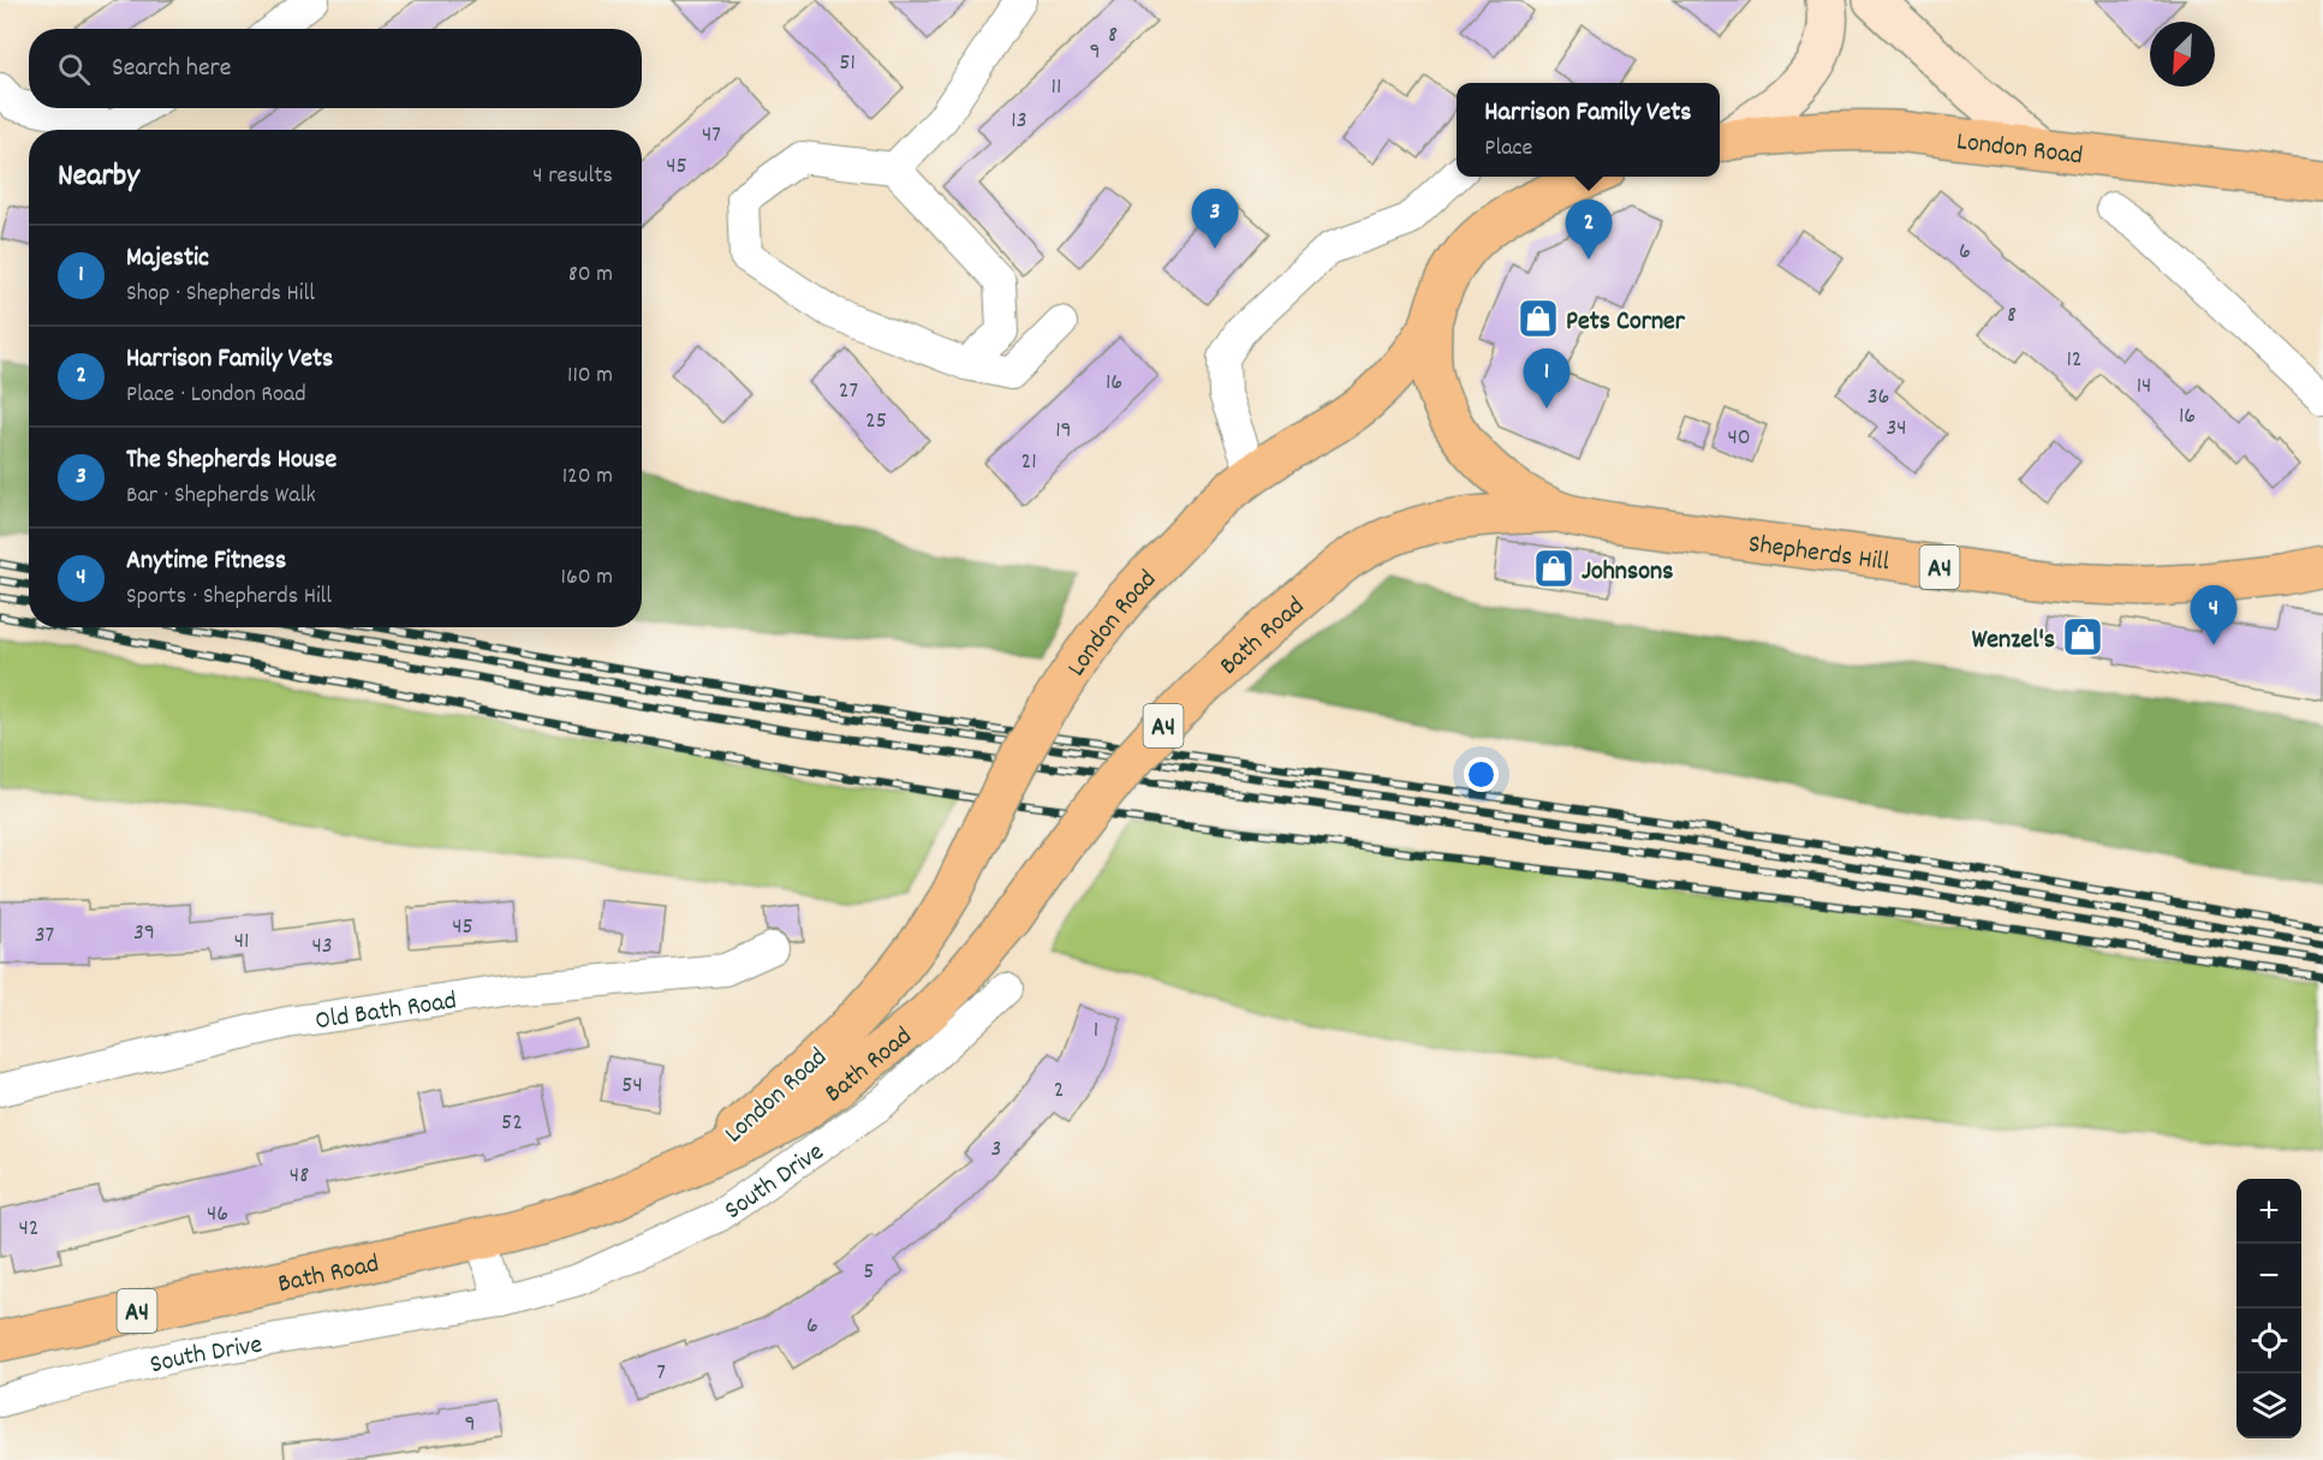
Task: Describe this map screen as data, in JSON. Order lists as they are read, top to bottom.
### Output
{
  "streets": {
    "main road": [
      "London Road",
      "Shepherds Hill",
      "A4",
      "Bath Road"
    ],
    "street": ["Old Bath Road", "South Drive"]
  },
  "crossings": [
    ["London Road", "Shepherds Hill"],
    ["London Road", "Bath Road"],
    ["Shepherds Hill", "Bath Road"]
  ],
  "places": {
    "shop": ["Pets Corner", "Johnsons", "Wenzel's"]
  },
  "house_numbers": [
    "8",
    "9",
    "51",
    "11",
    "13",
    "47",
    "45",
    "6",
    "8",
    "12",
    "16",
    "14",
    "27",
    "36",
    "16",
    "25",
    "34",
    "19",
    "40",
    "21",
    "45",
    "39",
    "37",
    "41",
    "43",
    "1",
    "54",
    "2",
    "52",
    "3",
    "48",
    "46",
    "42",
    "5",
    "6",
    "7",
    "9"
  ],
  "north": "bottom left",
  "page": {
    "search": "Search here",
    "popup": ["Harrison Family Vets", "Place"],
    "heading": ["Nearby", "4 results"],
    "pins": [
      "3",
      "2",
      "1",
      "4"
    ],
    "list": [
      {
        "mark": "1",
        "name": "Majestic",
        "note": "Shop · Shepherds Hill",
        "value": "80 m"
      },
      {
        "mark": "2",
        "name": "Harrison Family Vets",
        "note": "Place · London Road",
        "value": "110 m"
      },
      {
        "mark": "3",
        "name": "The Shepherds House",
        "note": "Bar · Shepherds Walk",
        "value": "120 m"
      },
      {
        "mark": "4",
        "name": "Anytime Fitness",
        "note": "Sports · Shepherds Hill",
        "value": "160 m"
      }
    ],
    "map_buttons": ["+", "−"]
  }
}
